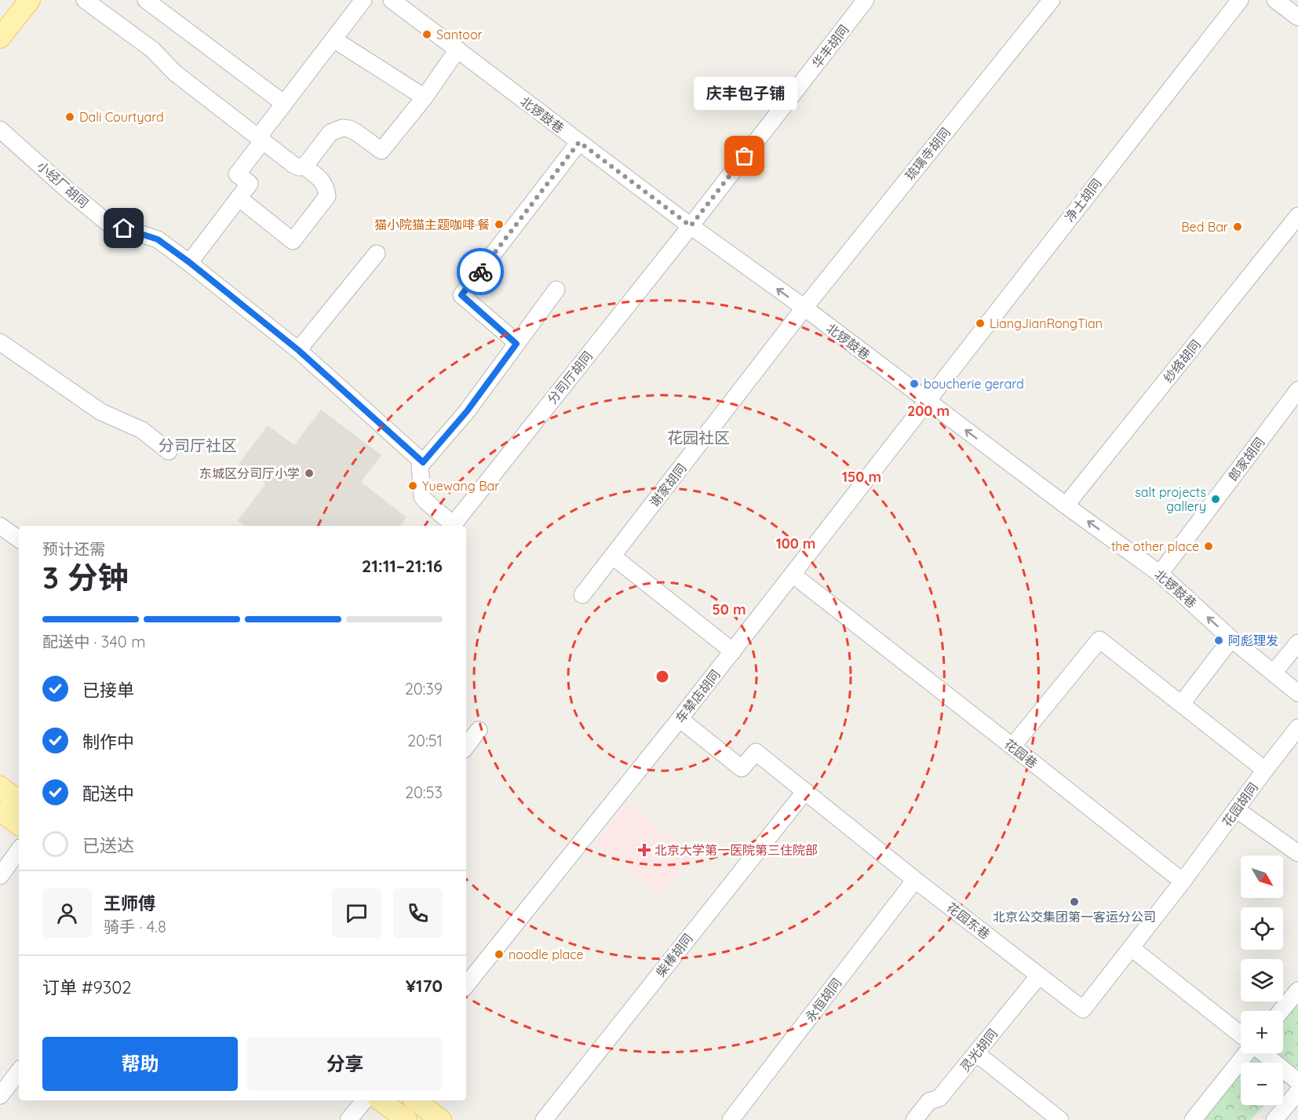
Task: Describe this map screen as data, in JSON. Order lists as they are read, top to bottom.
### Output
{
  "streets": {
    "street": [
      "华丰胡同",
      "北锣鼓巷",
      "琉璃寺胡同",
      "小经厂胡同",
      "净土胡同",
      "纱络胡同",
      "分司厅胡同",
      "郎家胡同",
      "谢家胡同",
      "车辇店胡同",
      "花园巷",
      "花园胡同",
      "花园东巷",
      "柴棒胡同",
      "永恒胡同",
      "灵光胡同"
    ]
  },
  "crossings": [
    ["华丰胡同", "北锣鼓巷"],
    ["华丰胡同", "分司厅胡同"],
    ["北锣鼓巷", "琉璃寺胡同"],
    ["北锣鼓巷", "净土胡同"],
    ["北锣鼓巷", "纱络胡同"],
    ["北锣鼓巷", "分司厅胡同"],
    ["北锣鼓巷", "郎家胡同"],
    ["北锣鼓巷", "谢家胡同"],
    ["北锣鼓巷", "车辇店胡同"],
    ["琉璃寺胡同", "谢家胡同"],
    ["净土胡同", "车辇店胡同"],
    ["车辇店胡同", "花园巷"],
    ["车辇店胡同", "花园东巷"],
    ["花园巷", "花园胡同"],
    ["花园东巷", "柴棒胡同"],
    ["花园东巷", "永恒胡同"],
    ["花园东巷", "灵光胡同"]
  ],
  "one_way": ["北锣鼓巷"],
  "districts": ["花园社区", "分司厅社区"],
  "places": {
    "other": [
      "Santoor",
      "Dali Courtyard",
      "庆丰包子铺",
      "猫小院猫主题咖啡·餐",
      "Bed Bar",
      "LiangJianRongTian",
      "boucherie gerard",
      "东城区分司厅小学",
      "Yuewang Bar",
      "salt projects gallery",
      "the other place",
      "阿彪理发",
      "北京公交集团第一客运分公司",
      "noodle place"
    ],
    "health": ["北京大学第一医院第三住院部"]
  },
  "north": "bottom right",
  "page": {
    "bubble": "庆丰包子铺",
    "heading": ["3 分钟", "预计还需", "21:11–21:16"],
    "panel": [
      "王师傅",
      "骑手 · 4.8",
      "订单 #9302",
      "¥170"
    ],
    "bar": "配送中 · 340 m",
    "list": [
      ["已接单", "20:39"],
      ["制作中", "20:51"],
      ["配送中", "20:53"],
      "已送达"
    ],
    "map_buttons": ["+", "−"],
    "buttons": ["帮助", "分享"]
  },
  "rings": [
    "200 m",
    "150 m",
    "100 m",
    "50 m"
  ]
}
